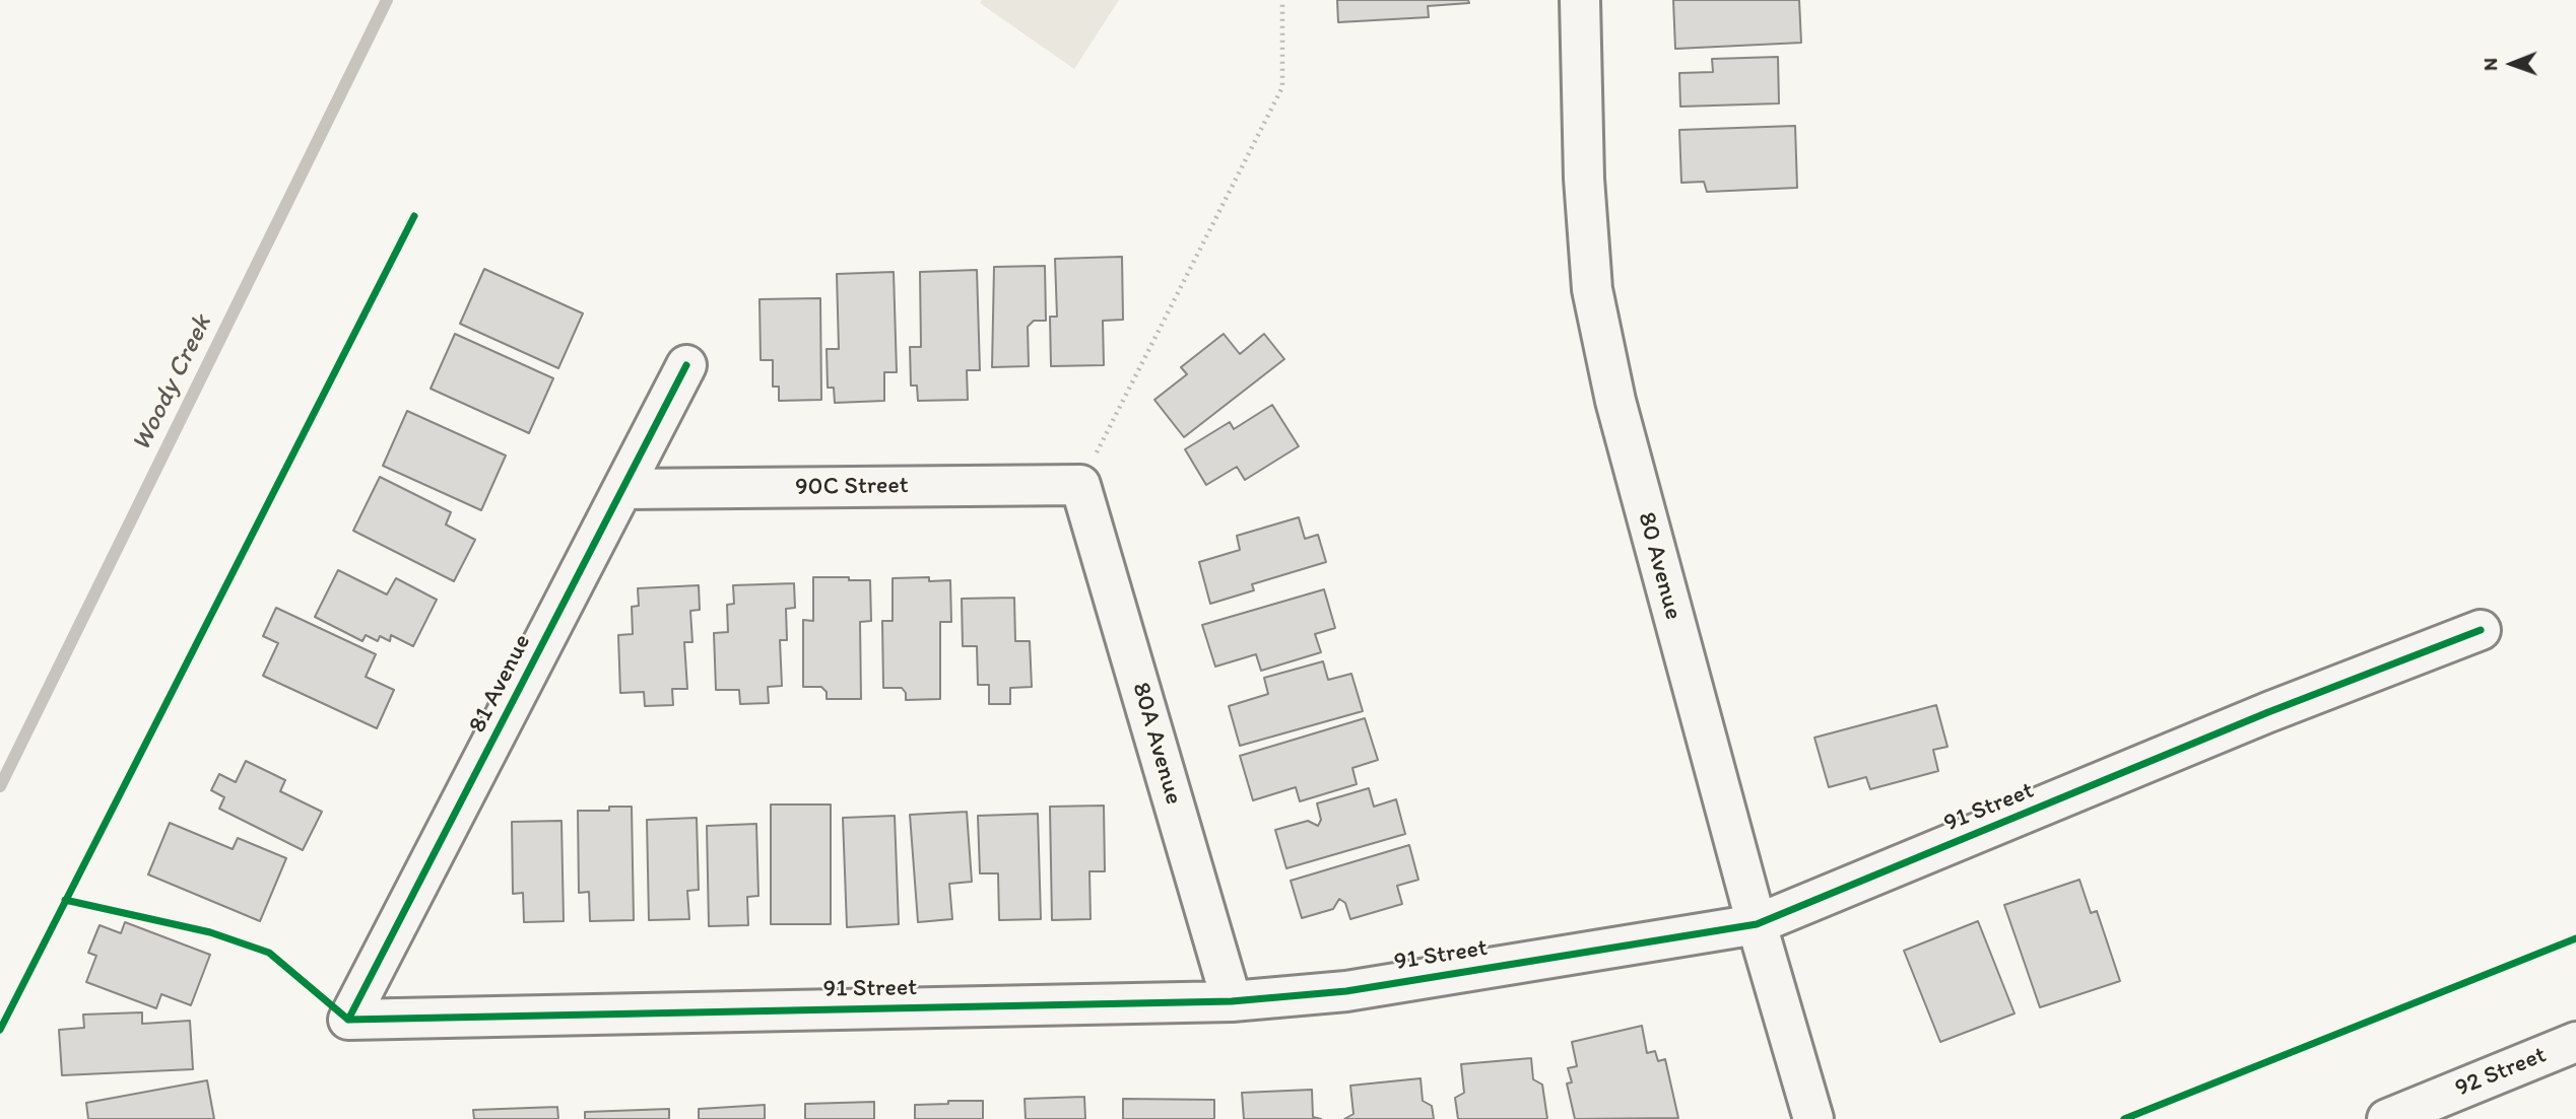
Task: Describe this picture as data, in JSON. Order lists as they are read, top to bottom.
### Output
{
  "streets": {
    "street": [
      "90C Street",
      "80 Avenue",
      "81 Avenue",
      "80A Avenue",
      "91 Street",
      "92 Street"
    ]
  },
  "crossings": [
    ["90C Street", "81 Avenue"],
    ["90C Street", "80A Avenue"],
    ["80 Avenue", "91 Street"],
    ["81 Avenue", "91 Street"],
    ["80A Avenue", "91 Street"]
  ],
  "water": ["Woody Creek"],
  "north": "left"
}
